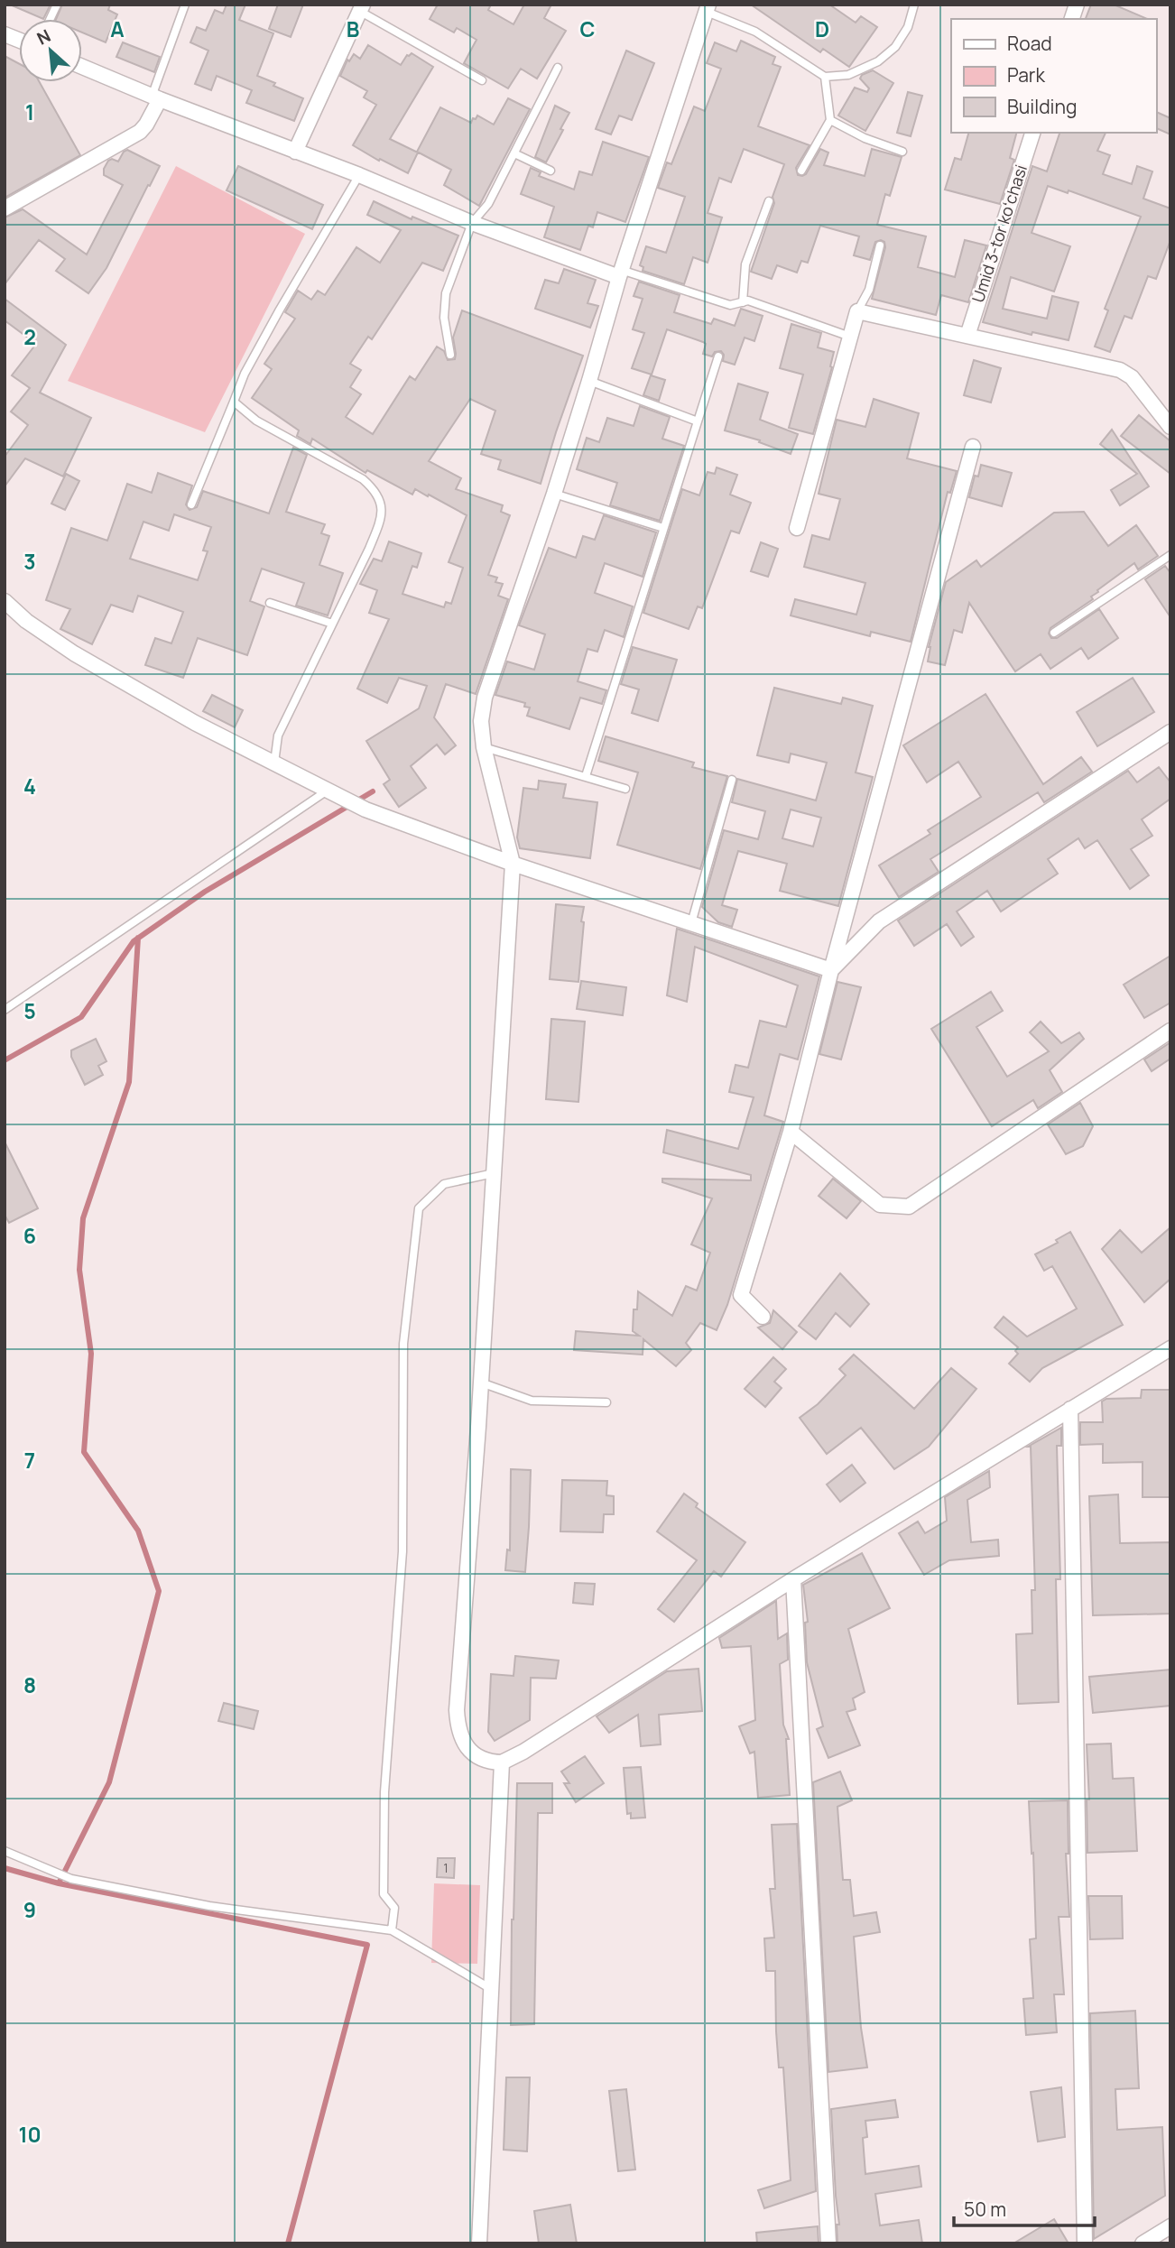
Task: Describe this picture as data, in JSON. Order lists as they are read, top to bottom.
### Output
{
  "streets": {
    "street": ["Umid 3-tor koʻchasi"]
  },
  "house_numbers": ["1"],
  "legend": ["Road", "Park", "Building"],
  "scale_bar": "50 m",
  "north": "top left",
  "grid": {
    "columns": [
      "A",
      "B",
      "C",
      "D"
    ],
    "rows": [
      "1",
      "2",
      "3",
      "4",
      "5",
      "6",
      "7",
      "8",
      "9",
      "10"
    ]
  }
}
